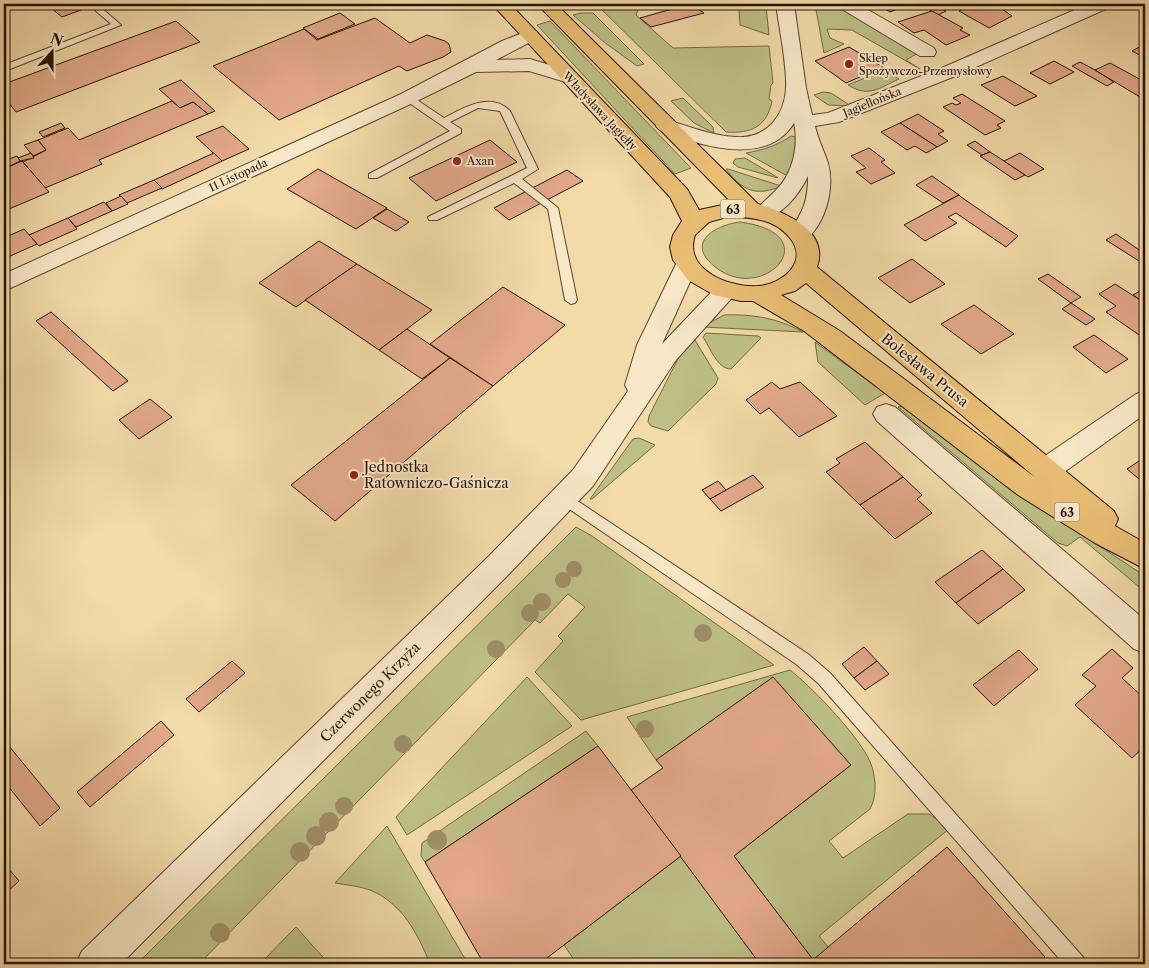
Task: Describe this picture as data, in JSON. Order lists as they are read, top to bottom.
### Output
{
  "streets": {
    "main road": ["Władysława Jagiełły", "63", "Bolesława Prusa"],
    "street": ["Jagiellońska", "11 Listopada", "Czerwonego Krzyża"]
  },
  "crossings": [
    ["Władysława Jagiełły", "11 Listopada"],
    ["Władysława Jagiełły", "63"],
    ["Władysława Jagiełły", "Bolesława Prusa"],
    ["Władysława Jagiełły", "Czerwonego Krzyża"],
    ["63", "Bolesława Prusa"],
    ["63", "Czerwonego Krzyża"],
    ["Bolesława Prusa", "Czerwonego Krzyża"]
  ],
  "places": ["Sklep Spożywczo-Przemysłowy", "Axan", "Jednostka Ratowniczo-Gaśnicza"],
  "north": "top"
}
